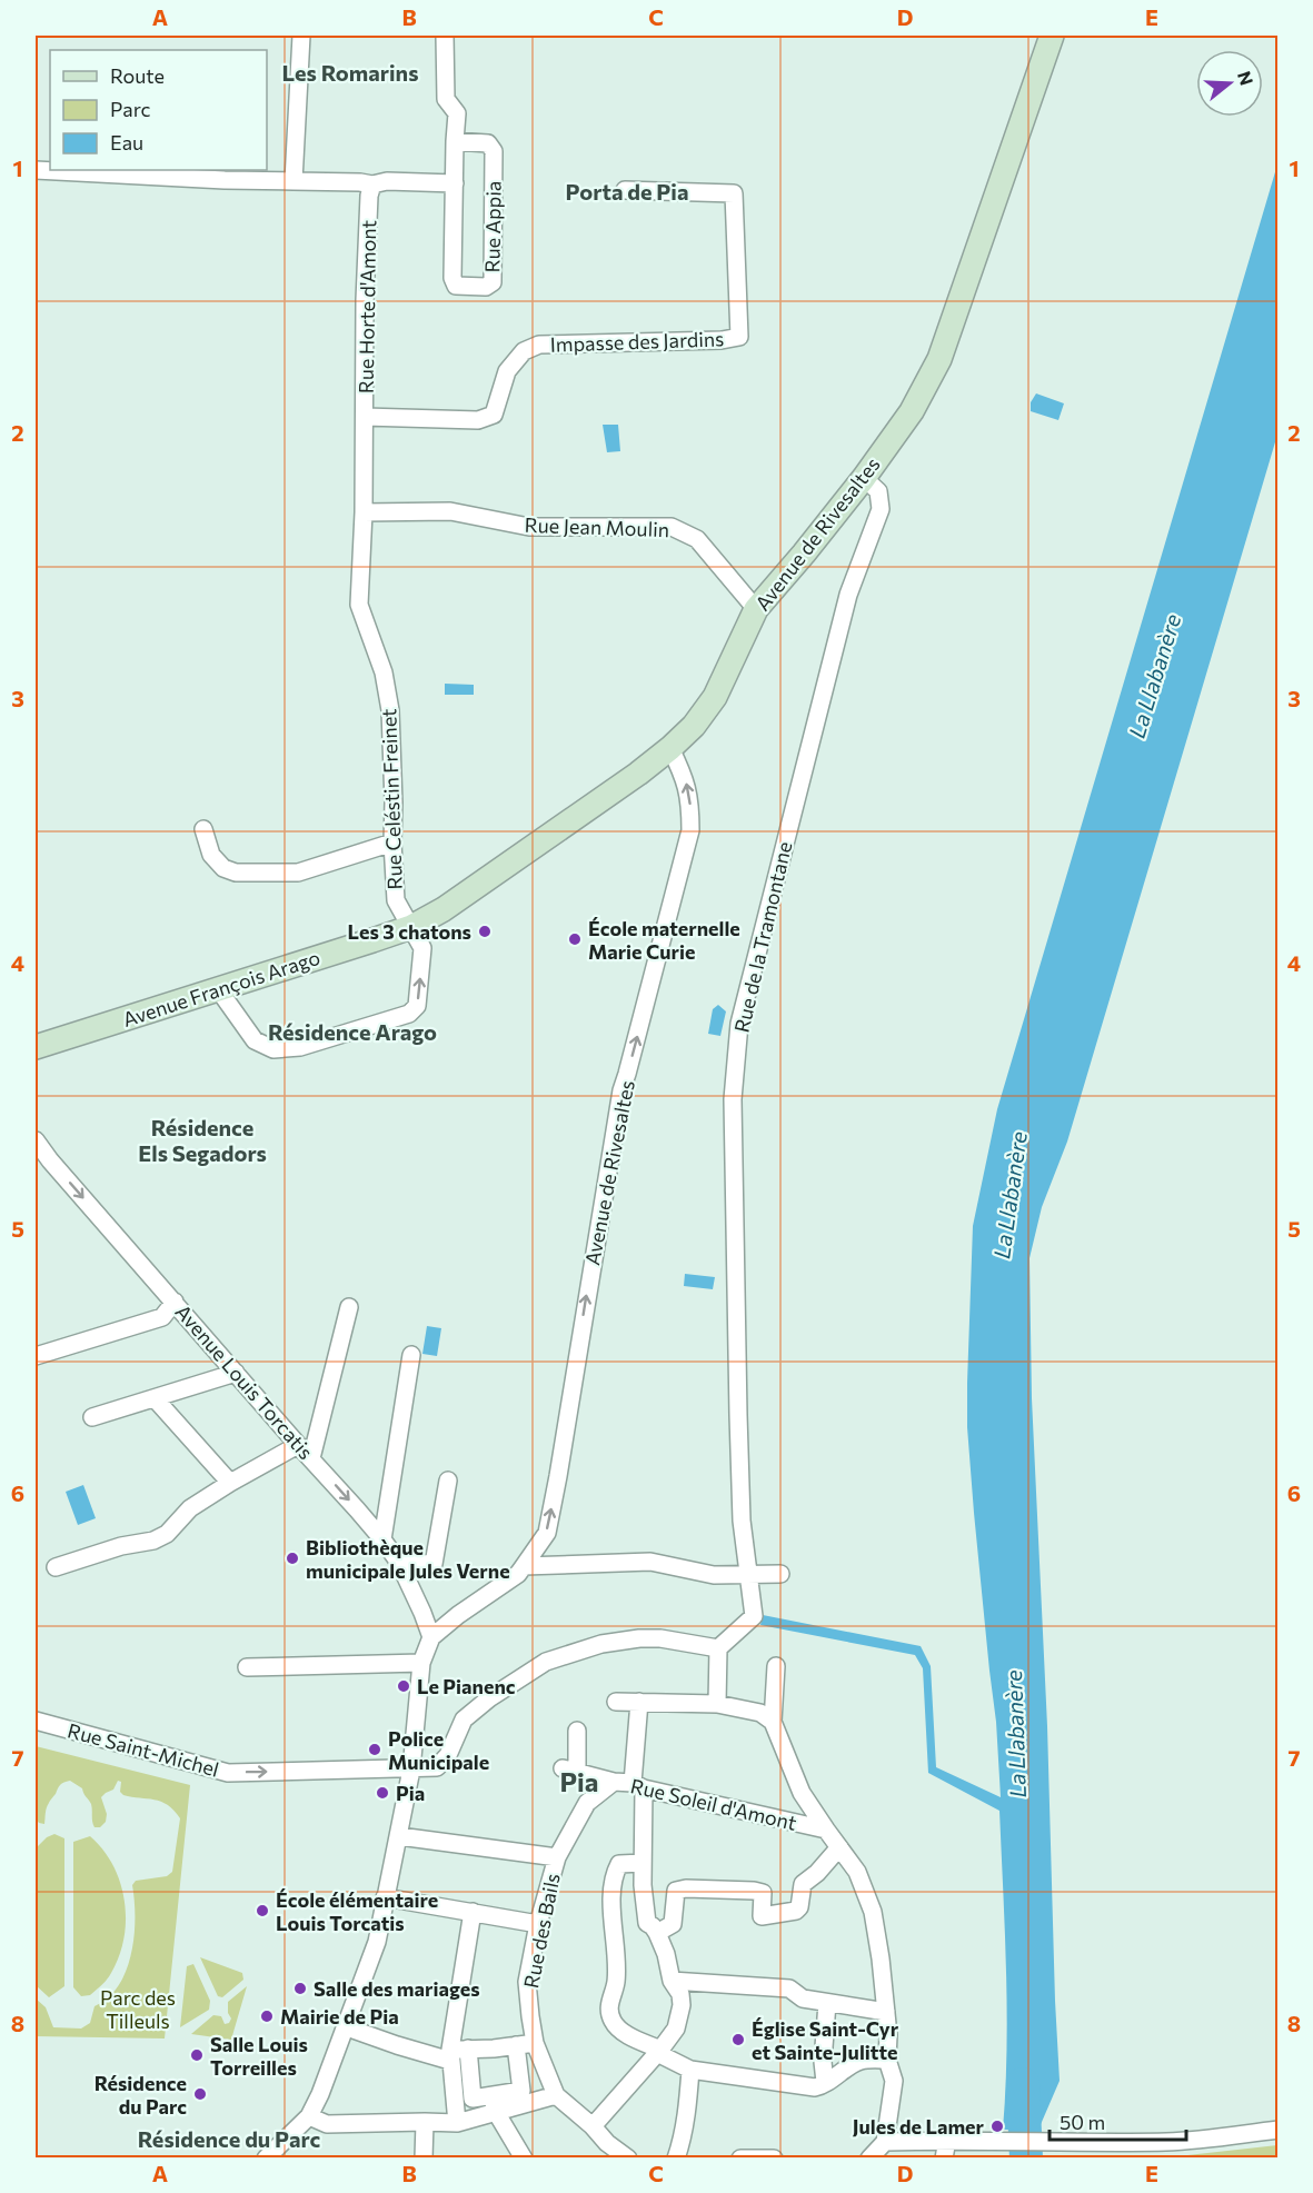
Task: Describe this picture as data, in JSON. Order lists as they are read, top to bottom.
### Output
{
  "streets": {
    "main road": ["Avenue de Rivesaltes", "Avenue François Arago"],
    "street": [
      "Rue Appia",
      "Rue Horte d'Amont",
      "Impasse des Jardins",
      "Rue Jean Moulin",
      "Rue Celéstin Freinet",
      "Rue de la Tramontane",
      "Avenue Louis Torcatis",
      "Rue Saint-Michel",
      "Rue Soleil d'Amont",
      "Rue des Bails"
    ]
  },
  "crossings": [
    ["Rue Horte d'Amont", "Impasse des Jardins"],
    ["Rue Horte d'Amont", "Rue Jean Moulin"],
    ["Rue Horte d'Amont", "Rue Celéstin Freinet"],
    ["Rue Jean Moulin", "Avenue de Rivesaltes"],
    ["Rue Jean Moulin", "Rue Celéstin Freinet"],
    ["Avenue de Rivesaltes", "Rue de la Tramontane"],
    ["Avenue de Rivesaltes", "Avenue François Arago"],
    ["Rue Celéstin Freinet", "Avenue François Arago"],
    ["Rue de la Tramontane", "Rue Saint-Michel"],
    ["Rue Soleil d'Amont", "Rue des Bails"]
  ],
  "one_way": ["Avenue de Rivesaltes", "Avenue Louis Torcatis"],
  "districts": [
    "Les Romarins",
    "Porta de Pia",
    "Résidence Arago",
    "Résidence Els Segadors",
    "Pia",
    "Résidence du Parc"
  ],
  "water": ["La Llabanère"],
  "parks": ["Parc des Tilleuls"],
  "places": [
    "Les 3 chatons",
    "École maternelle Marie Curie",
    "Bibliothèque municipale Jules Verne",
    "Le Pianenc",
    "Police Municipale",
    "Pia",
    "École élémentaire Louis Torcatis",
    "Salle des mariages",
    "Mairie de Pia",
    "Église Saint-Cyr et Sainte-Julitte",
    "Salle Louis Torreilles",
    "Résidence du Parc",
    "Jules de Lamer"
  ],
  "legend": ["Route", "Parc", "Eau"],
  "scale_bar": "50 m",
  "north": "right",
  "grid": {
    "columns": [
      "A",
      "B",
      "C",
      "D",
      "E"
    ],
    "rows": [
      "1",
      "2",
      "3",
      "4",
      "5",
      "6",
      "7",
      "8"
    ]
  }
}
